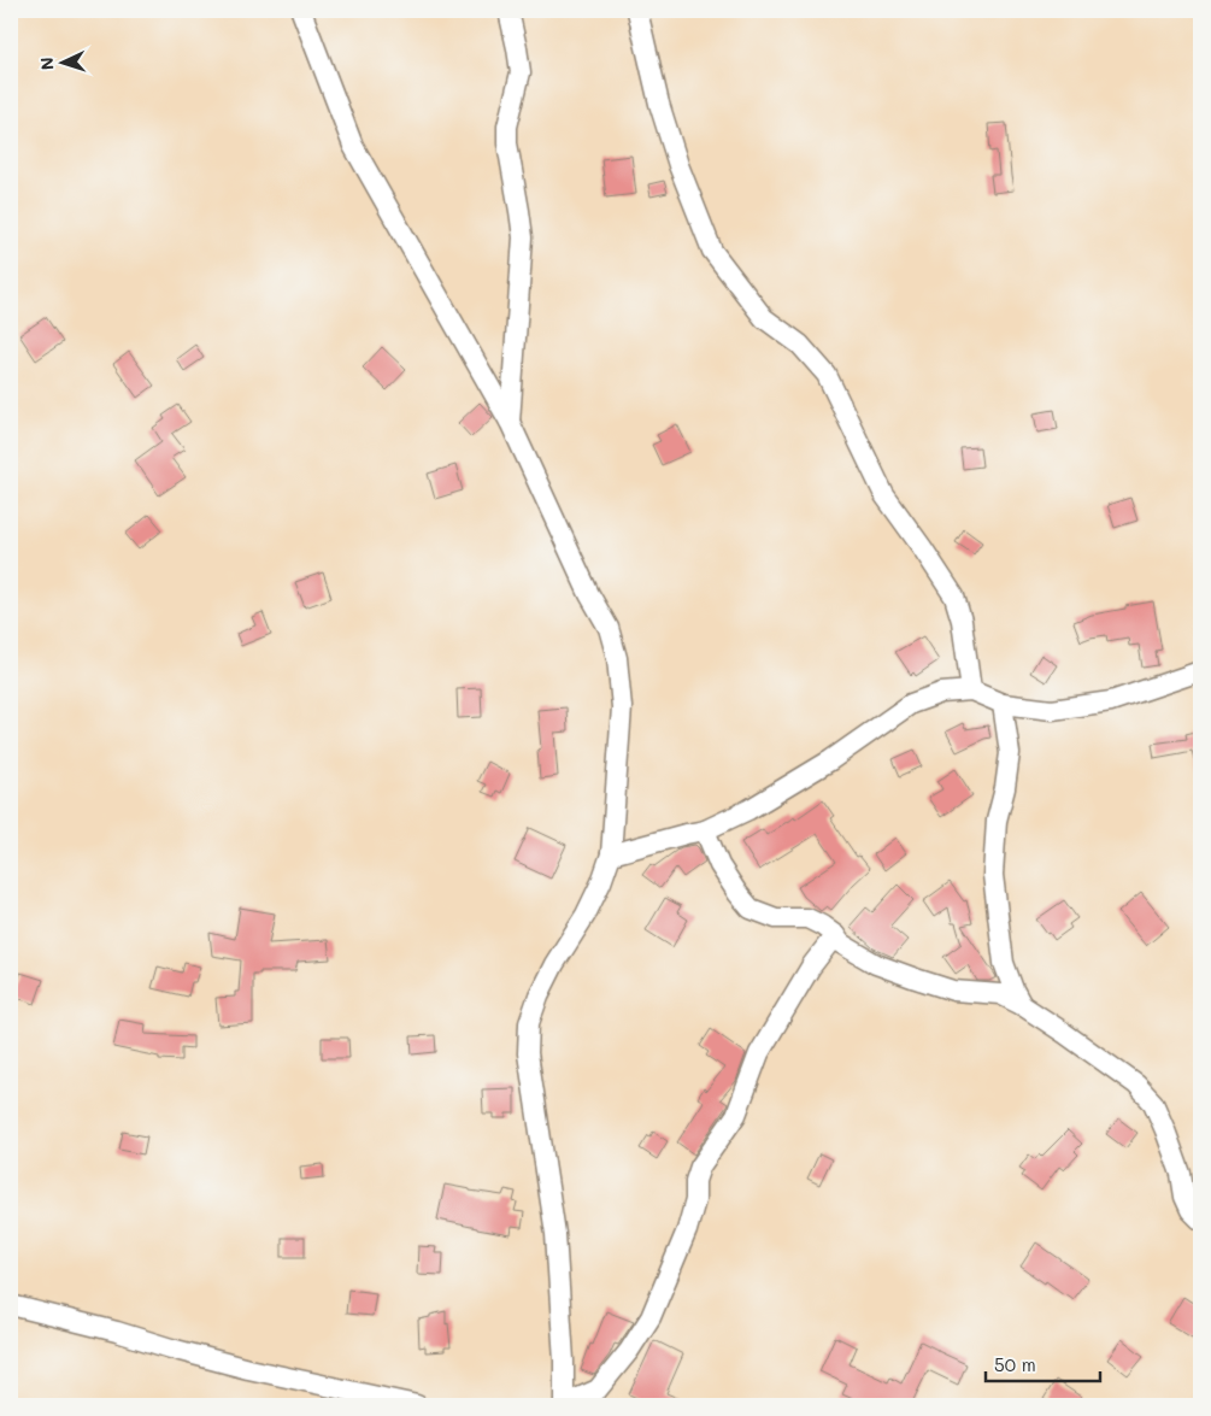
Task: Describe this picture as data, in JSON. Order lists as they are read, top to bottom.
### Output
{
  "scale_bar": "50 m",
  "north": "left"
}
